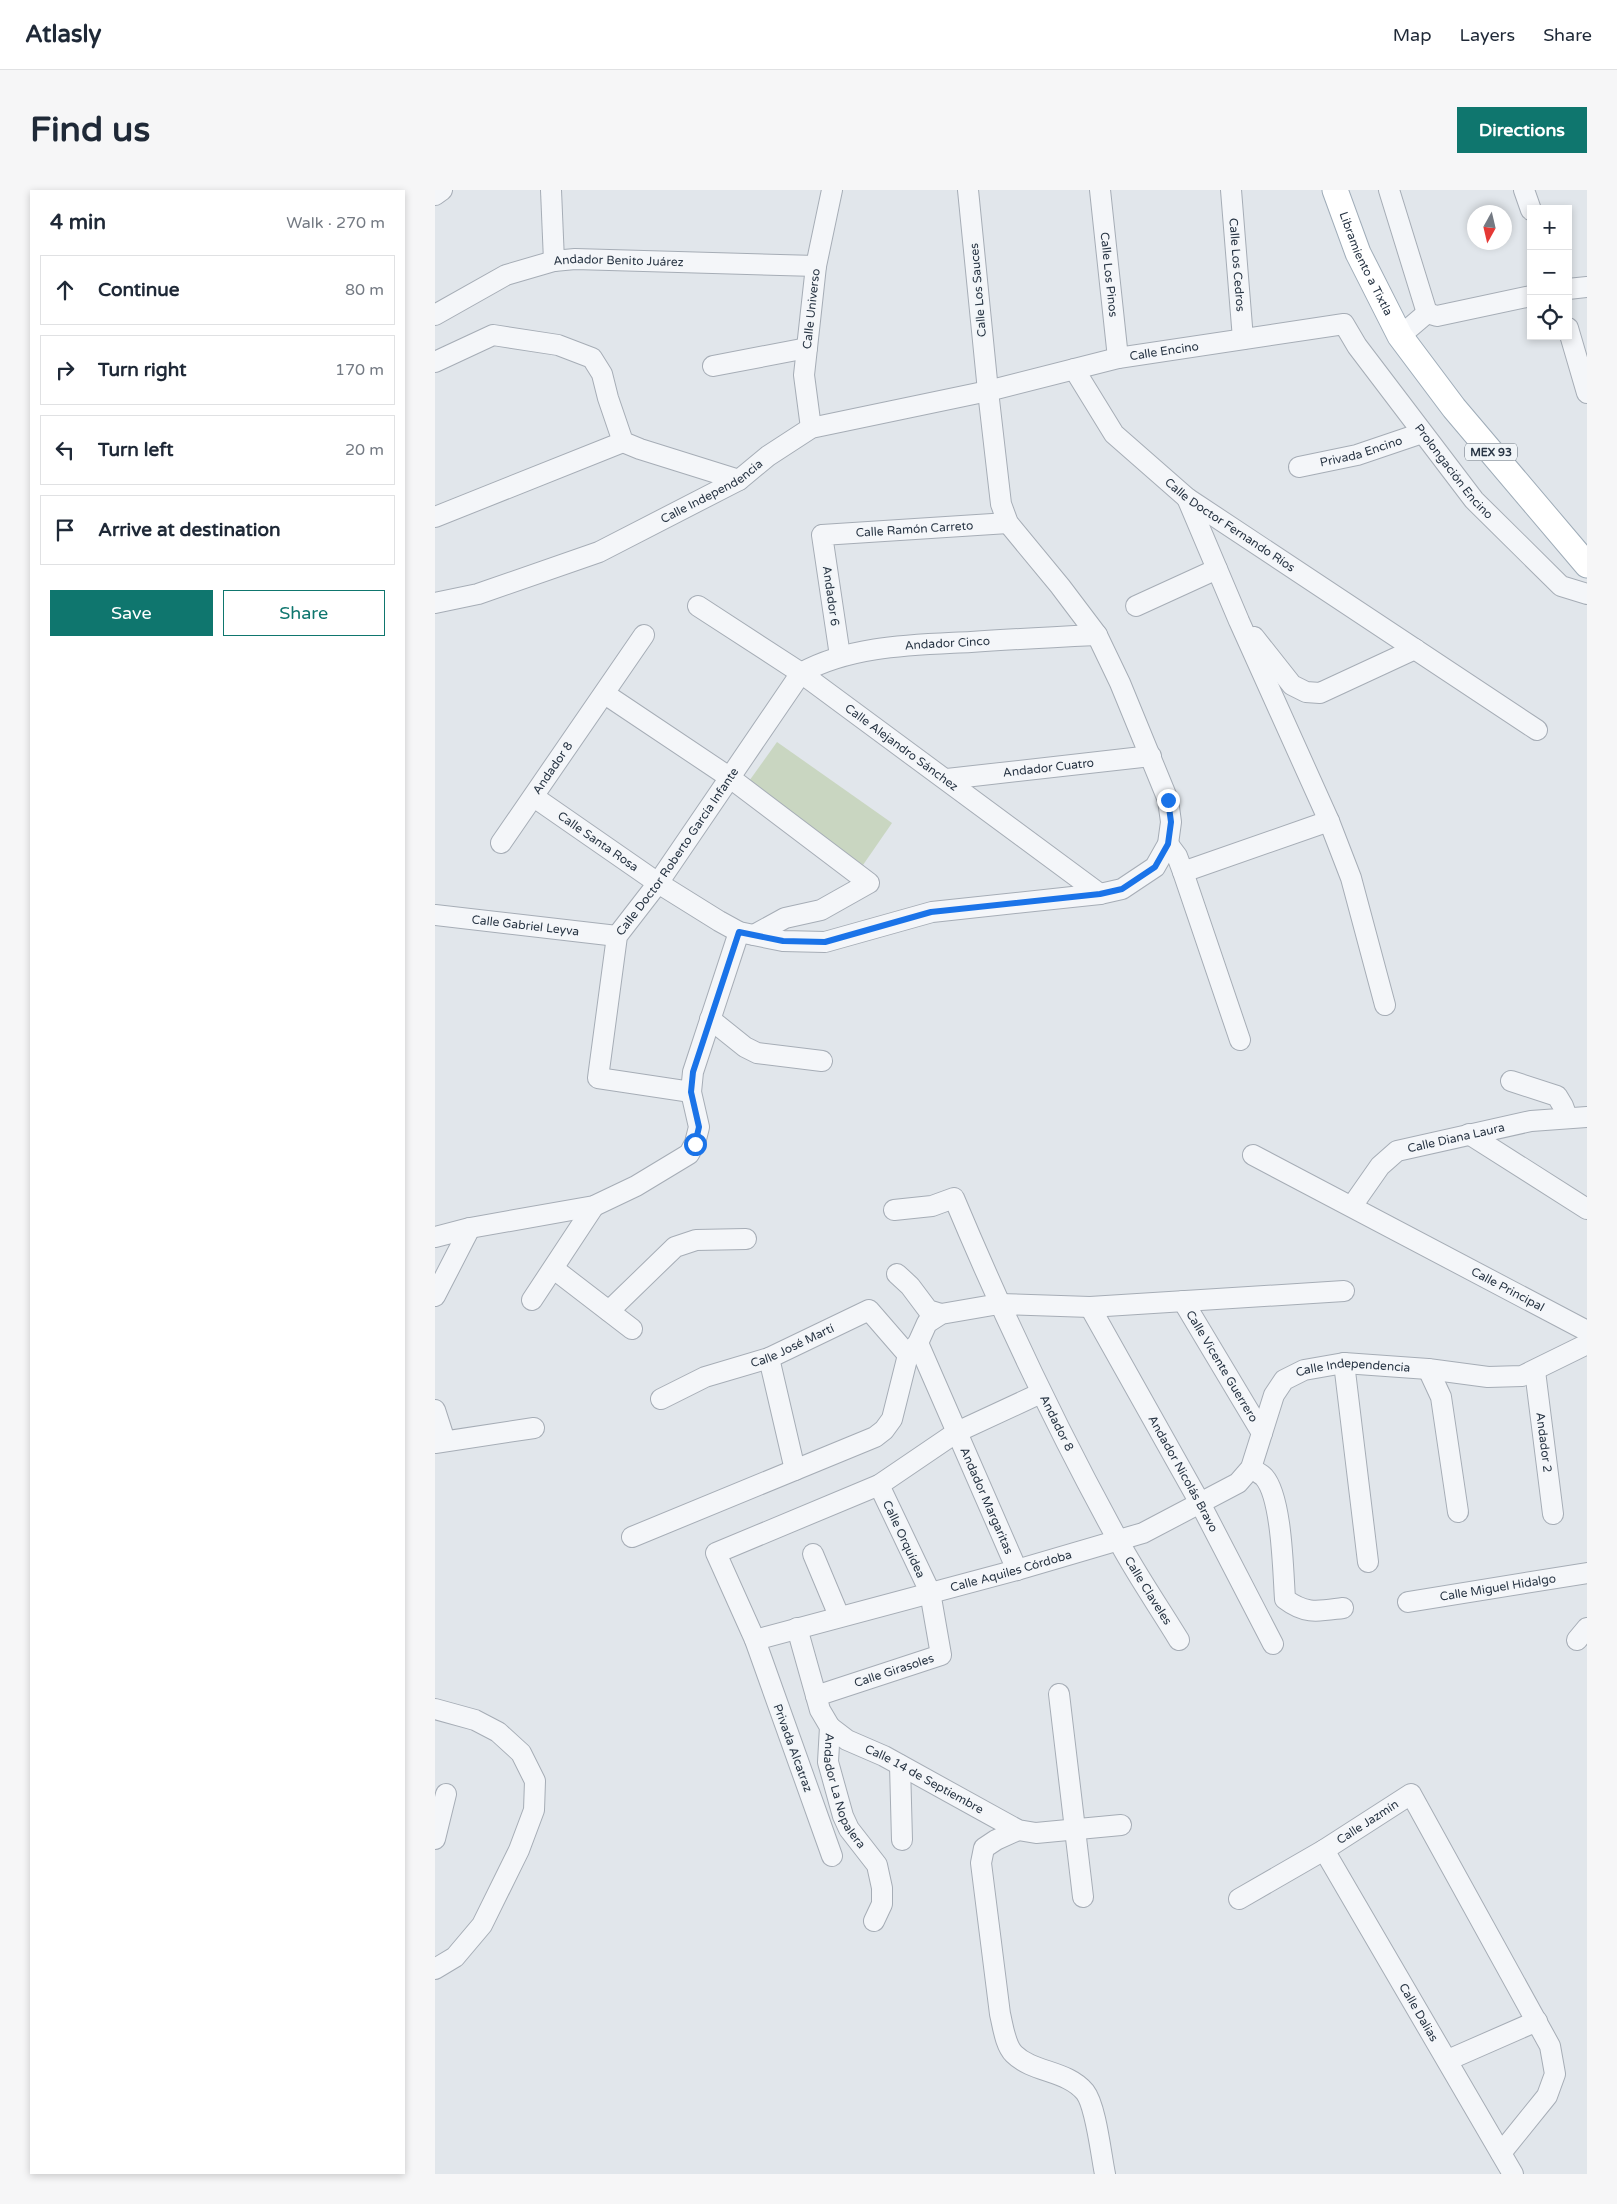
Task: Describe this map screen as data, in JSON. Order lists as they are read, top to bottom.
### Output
{
  "streets": {
    "main road": ["Libramiento a Tixtla", "MEX 93"],
    "street": [
      "Andador Benito Juárez",
      "Calle Los Cedros",
      "Calle Los Pinos",
      "Calle Los Sauces",
      "Calle Universo",
      "Calle Encino",
      "Privada Encino",
      "Prolongación Encino",
      "Calle Independencia",
      "Calle Doctor Fernando Ríos",
      "Calle Ramón Carreto",
      "Andador 6",
      "Andador Cinco",
      "Calle Alejandro Sánchez",
      "Andador 8",
      "Andador Cuatro",
      "Calle Santa Rosa",
      "Calle Doctor Roberto García Infante",
      "Calle Gabriel Leyva",
      "Calle Diana Laura",
      "Calle Principal",
      "Calle José Martí",
      "Calle Vicente Guerrero",
      "Andador 2",
      "Andador Nicolás Bravo",
      "Andador Margaritas",
      "Calle Orquídea",
      "Calle Aquiles Córdoba",
      "Calle Miguel Hidalgo",
      "Calle Claveles",
      "Calle Girasoles",
      "Privada Alcatraz",
      "Calle 14 de Septiembre",
      "Andador La Nopalera",
      "Calle Jazmín",
      "Calle Dalias"
    ]
  },
  "crossings": [
    ["Andador Benito Juárez", "Calle Universo"],
    ["Libramiento a Tixtla", "MEX 93"],
    ["Calle Los Cedros", "Calle Encino"],
    ["Calle Los Pinos", "Calle Encino"],
    ["Calle Los Sauces", "Calle Encino"],
    ["Calle Los Sauces", "Calle Independencia"],
    ["Calle Los Sauces", "Calle Ramón Carreto"],
    ["Calle Universo", "Calle Independencia"],
    ["Calle Encino", "Prolongación Encino"],
    ["Calle Encino", "Calle Independencia"],
    ["Calle Encino", "Calle Doctor Fernando Ríos"],
    ["Privada Encino", "Prolongación Encino"],
    ["Calle Independencia", "Calle Vicente Guerrero"],
    ["Calle Independencia", "Andador 2"],
    ["Calle Independencia", "Calle Aquiles Córdoba"],
    ["Calle Ramón Carreto", "Andador 6"],
    ["Andador 6", "Andador Cinco"],
    ["Andador Cinco", "Calle Alejandro Sánchez"],
    ["Andador Cinco", "Calle Doctor Roberto García Infante"],
    ["Calle Alejandro Sánchez", "Andador Cuatro"],
    ["Calle Alejandro Sánchez", "Calle Santa Rosa"],
    ["Calle Alejandro Sánchez", "Calle Doctor Roberto García Infante"],
    ["Andador 8", "Calle Santa Rosa"],
    ["Andador 8", "Calle Aquiles Córdoba"],
    ["Andador 8", "Calle Claveles"],
    ["Calle Santa Rosa", "Calle Doctor Roberto García Infante"],
    ["Calle Doctor Roberto García Infante", "Calle Gabriel Leyva"],
    ["Calle Diana Laura", "Calle Principal"],
    ["Calle José Martí", "Andador Margaritas"],
    ["Andador Nicolás Bravo", "Calle Aquiles Córdoba"],
    ["Andador Margaritas", "Calle Aquiles Córdoba"],
    ["Calle Orquídea", "Calle Aquiles Córdoba"],
    ["Calle Orquídea", "Calle Girasoles"],
    ["Calle Orquídea", "Privada Alcatraz"],
    ["Calle Aquiles Córdoba", "Calle Claveles"],
    ["Calle Aquiles Córdoba", "Calle Girasoles"],
    ["Calle Aquiles Córdoba", "Privada Alcatraz"],
    ["Calle Aquiles Córdoba", "Andador La Nopalera"],
    ["Calle Girasoles", "Andador La Nopalera"],
    ["Calle 14 de Septiembre", "Andador La Nopalera"],
    ["Calle Jazmín", "Calle Dalias"]
  ],
  "north": "bottom",
  "page": {
    "header": "Atlasly",
    "nav": ["Map", "Layers", "Share"],
    "buttons": [
      "Directions",
      ["Save", "Share"]
    ],
    "title": "Find us",
    "heading": ["4 min", "Walk · 270 m"],
    "map_buttons": ["+", "−"],
    "list": [
      ["Continue", "80 m"],
      ["Turn right", "170 m"],
      ["Turn left", "20 m"],
      "Arrive at destination"
    ]
  }
}
